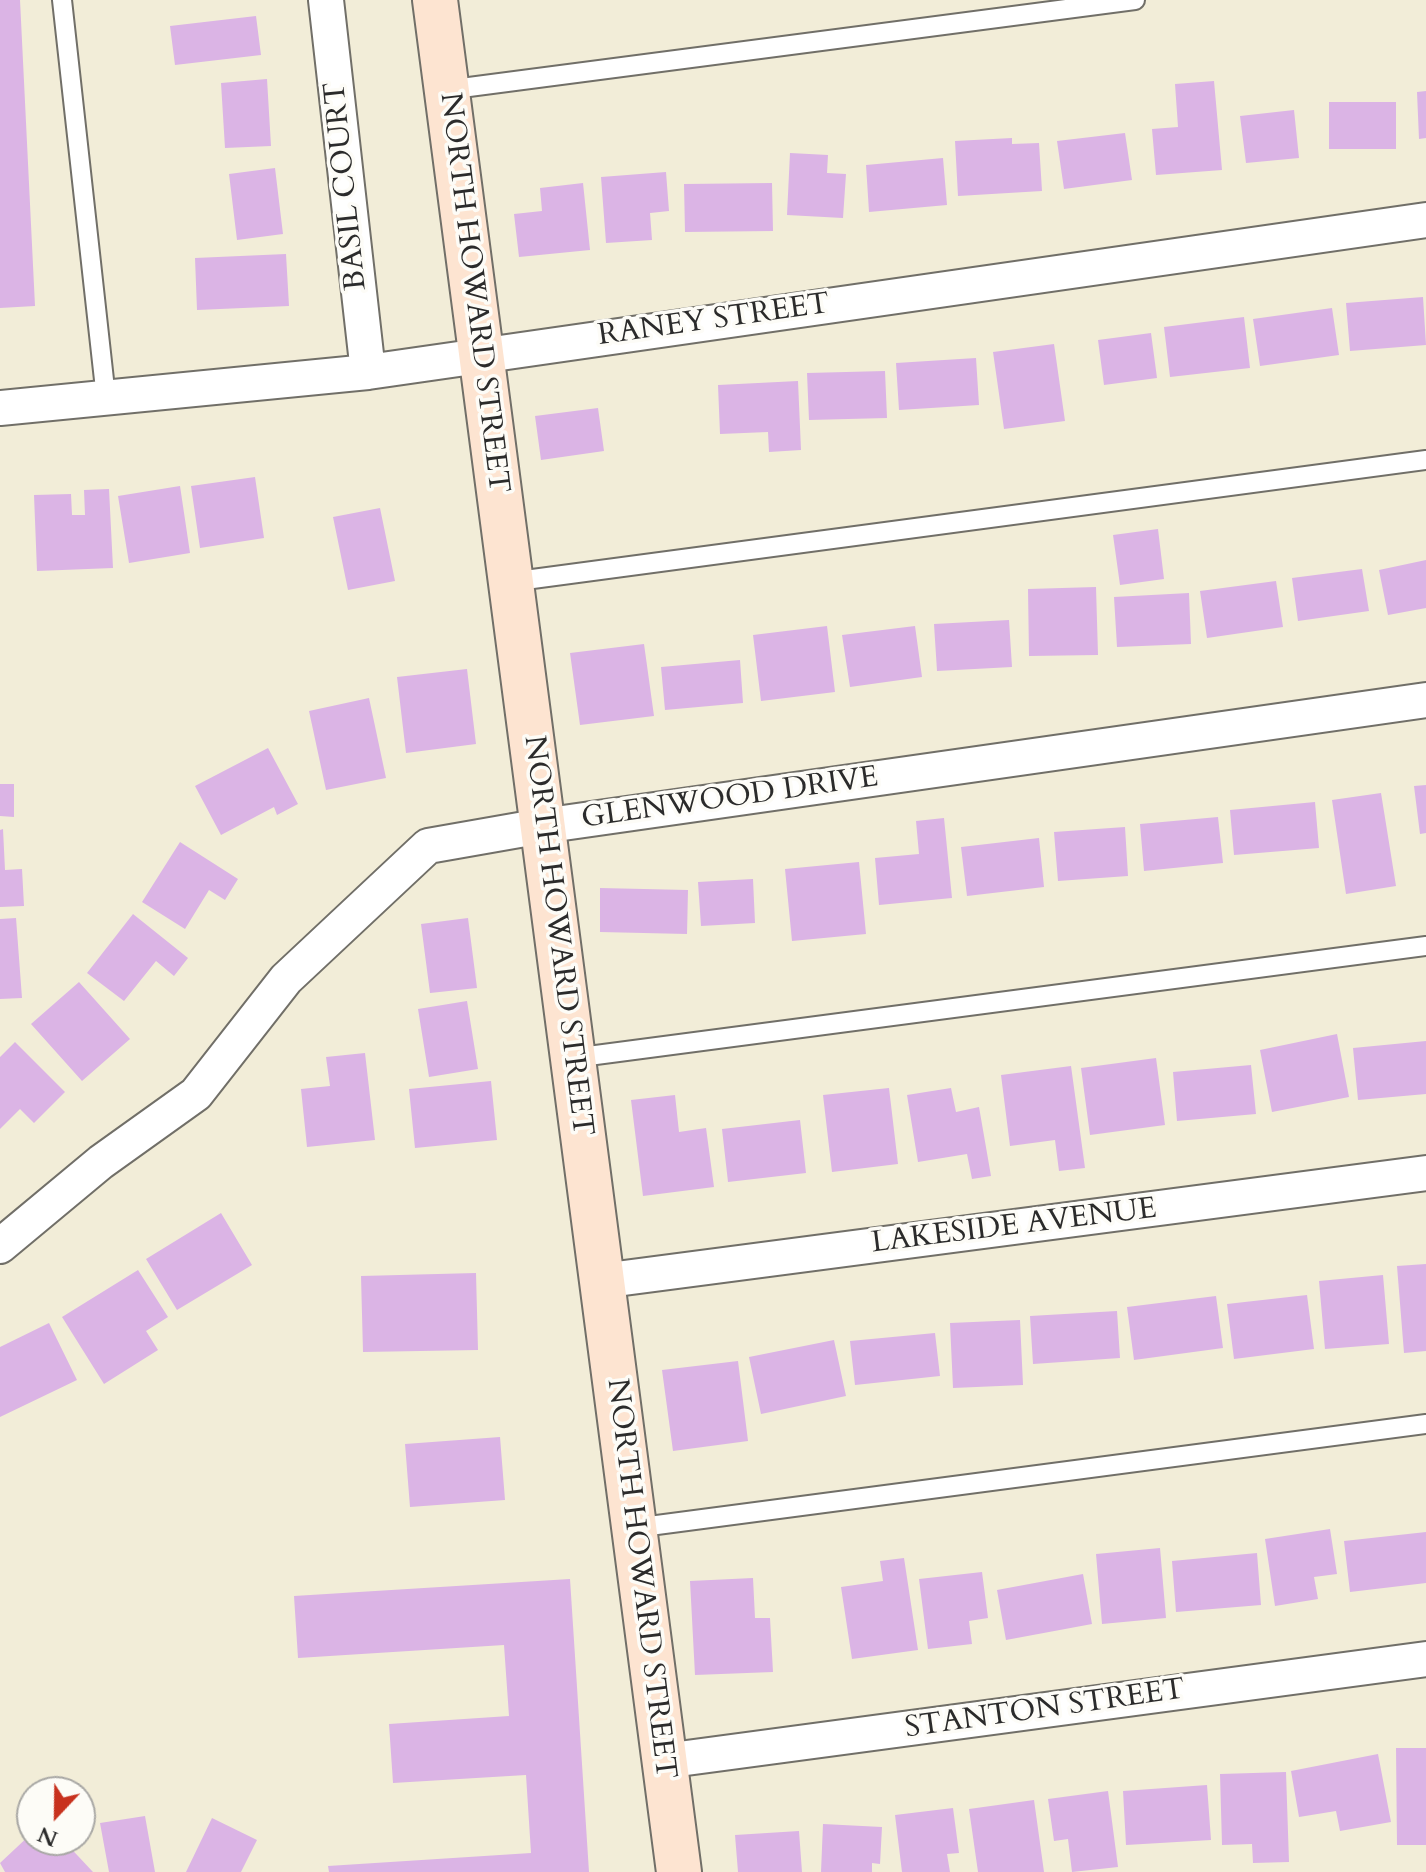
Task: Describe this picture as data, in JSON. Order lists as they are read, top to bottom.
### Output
{
  "streets": {
    "street": [
      "BASIL COURT",
      "NORTH HOWARD STREET",
      "RANEY STREET",
      "GLENWOOD DRIVE",
      "LAKESIDE AVENUE",
      "STANTON STREET"
    ]
  },
  "crossings": [
    ["BASIL COURT", "RANEY STREET"],
    ["NORTH HOWARD STREET", "RANEY STREET"],
    ["NORTH HOWARD STREET", "GLENWOOD DRIVE"],
    ["NORTH HOWARD STREET", "LAKESIDE AVENUE"],
    ["NORTH HOWARD STREET", "STANTON STREET"]
  ],
  "north": "bottom"
}
